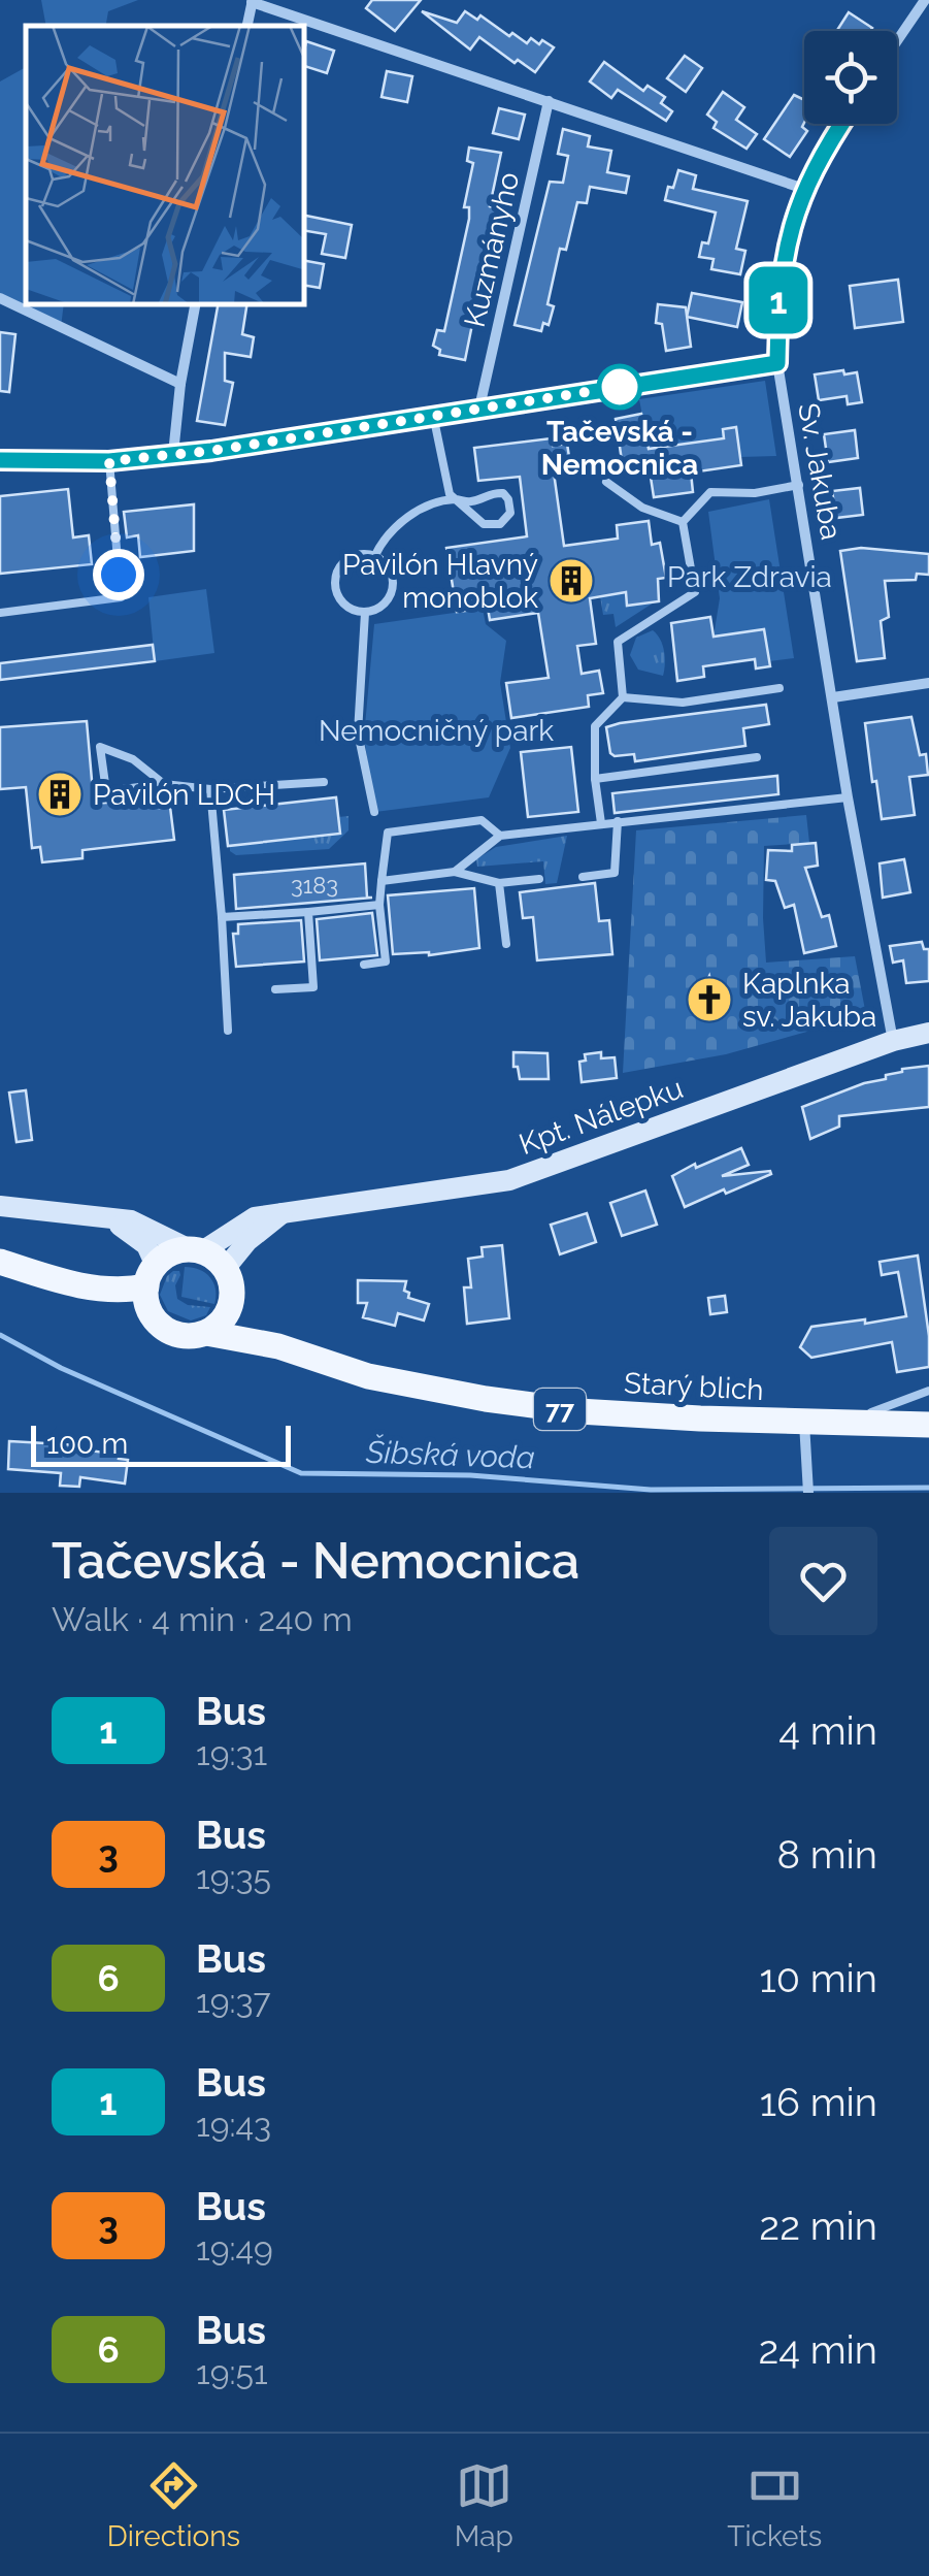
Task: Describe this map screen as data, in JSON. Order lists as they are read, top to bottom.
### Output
{
  "streets": {
    "main road": ["Starý blich", "77"],
    "street": ["Kuzmányho", "Sv. Jakuba", "Kpt. Nálepku"]
  },
  "crossings": [
    ["Sv. Jakuba", "Kpt. Nálepku"],
    ["Kpt. Nálepku", "Starý blich"],
    ["Kpt. Nálepku", "77"],
    ["Starý blich", "77"]
  ],
  "water": ["Šibská voda"],
  "parks": ["Park Zdravia", "Nemocničný park"],
  "places": {
    "other": ["Tačevská - Nemocnica"],
    "building": ["Pavilón Hlavný monoblok", "Pavilón LDCH"],
    "church": ["Kaplnka sv. Jakuba"]
  },
  "lines": ["bus line 1"],
  "house_numbers": ["3183"],
  "scale_bar": "100 m",
  "page": {
    "on_map": "1",
    "scale": "100 m",
    "heading": ["Tačevská - Nemocnica", "Walk · 4 min · 240 m"],
    "list": [
      {
        "mark": "1",
        "name": "Bus",
        "note": "19:31",
        "value": "4 min"
      },
      {
        "mark": "3",
        "name": "Bus",
        "note": "19:35",
        "value": "8 min"
      },
      {
        "mark": "6",
        "name": "Bus",
        "note": "19:37",
        "value": "10 min"
      },
      {
        "mark": "1",
        "name": "Bus",
        "note": "19:43",
        "value": "16 min"
      },
      {
        "mark": "3",
        "name": "Bus",
        "note": "19:49",
        "value": "22 min"
      },
      {
        "mark": "6",
        "name": "Bus",
        "note": "19:51",
        "value": "24 min"
      }
    ],
    "tabs": ["Directions", "Map", "Tickets"]
  }
}
